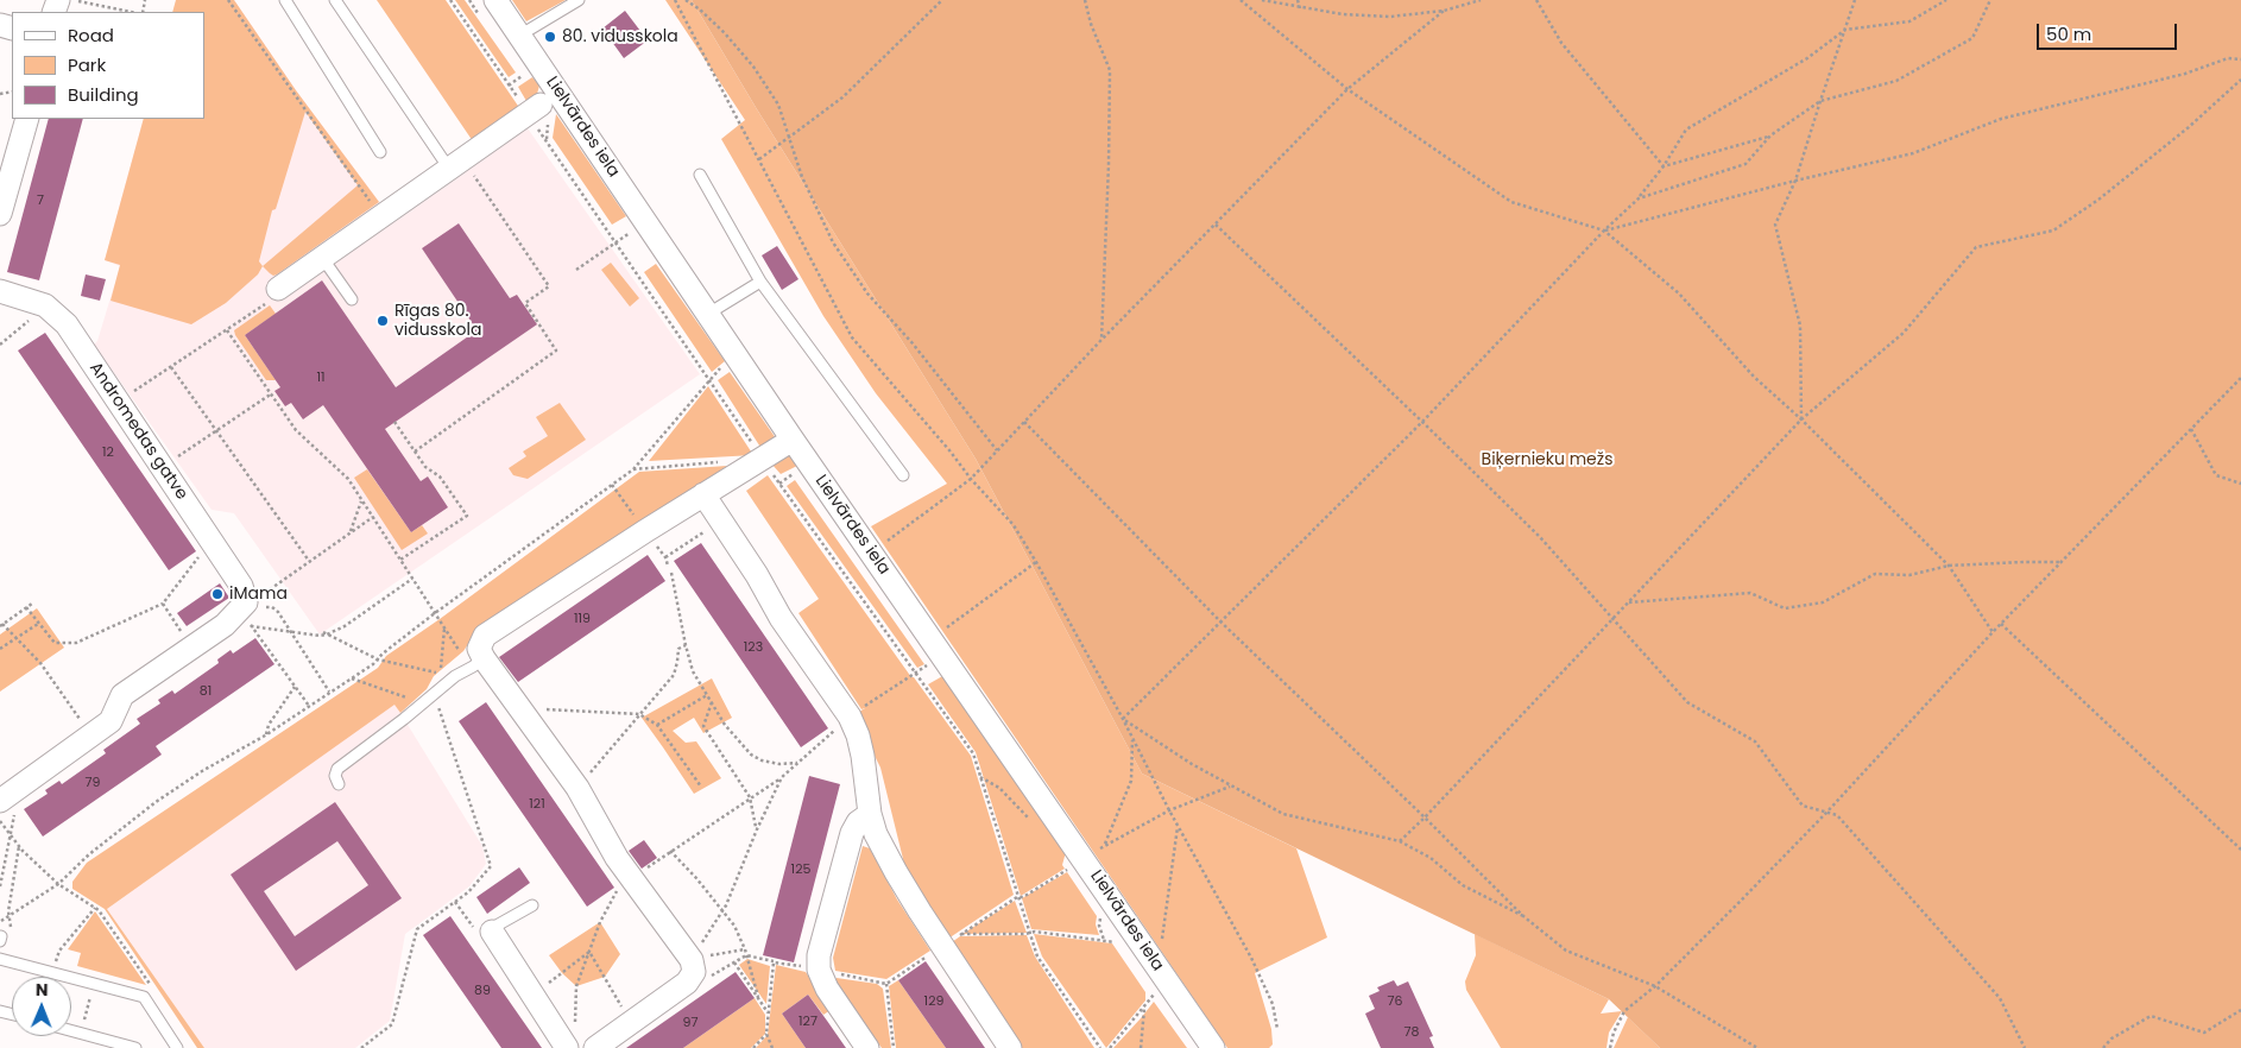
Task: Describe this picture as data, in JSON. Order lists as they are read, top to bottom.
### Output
{
  "streets": {
    "street": ["Lielvārdes iela", "Andromedas gatve"]
  },
  "parks": ["Biķernieku mežs"],
  "places": ["80. vidusskola", "Rīgas 80. vidusskola", "iMama"],
  "house_numbers": [
    "7",
    "11",
    "12",
    "119",
    "123",
    "81",
    "79",
    "121",
    "125",
    "89",
    "129",
    "76",
    "127",
    "97",
    "78"
  ],
  "legend": ["Road", "Park", "Building"],
  "scale_bar": "50 m",
  "north": "top"
}
